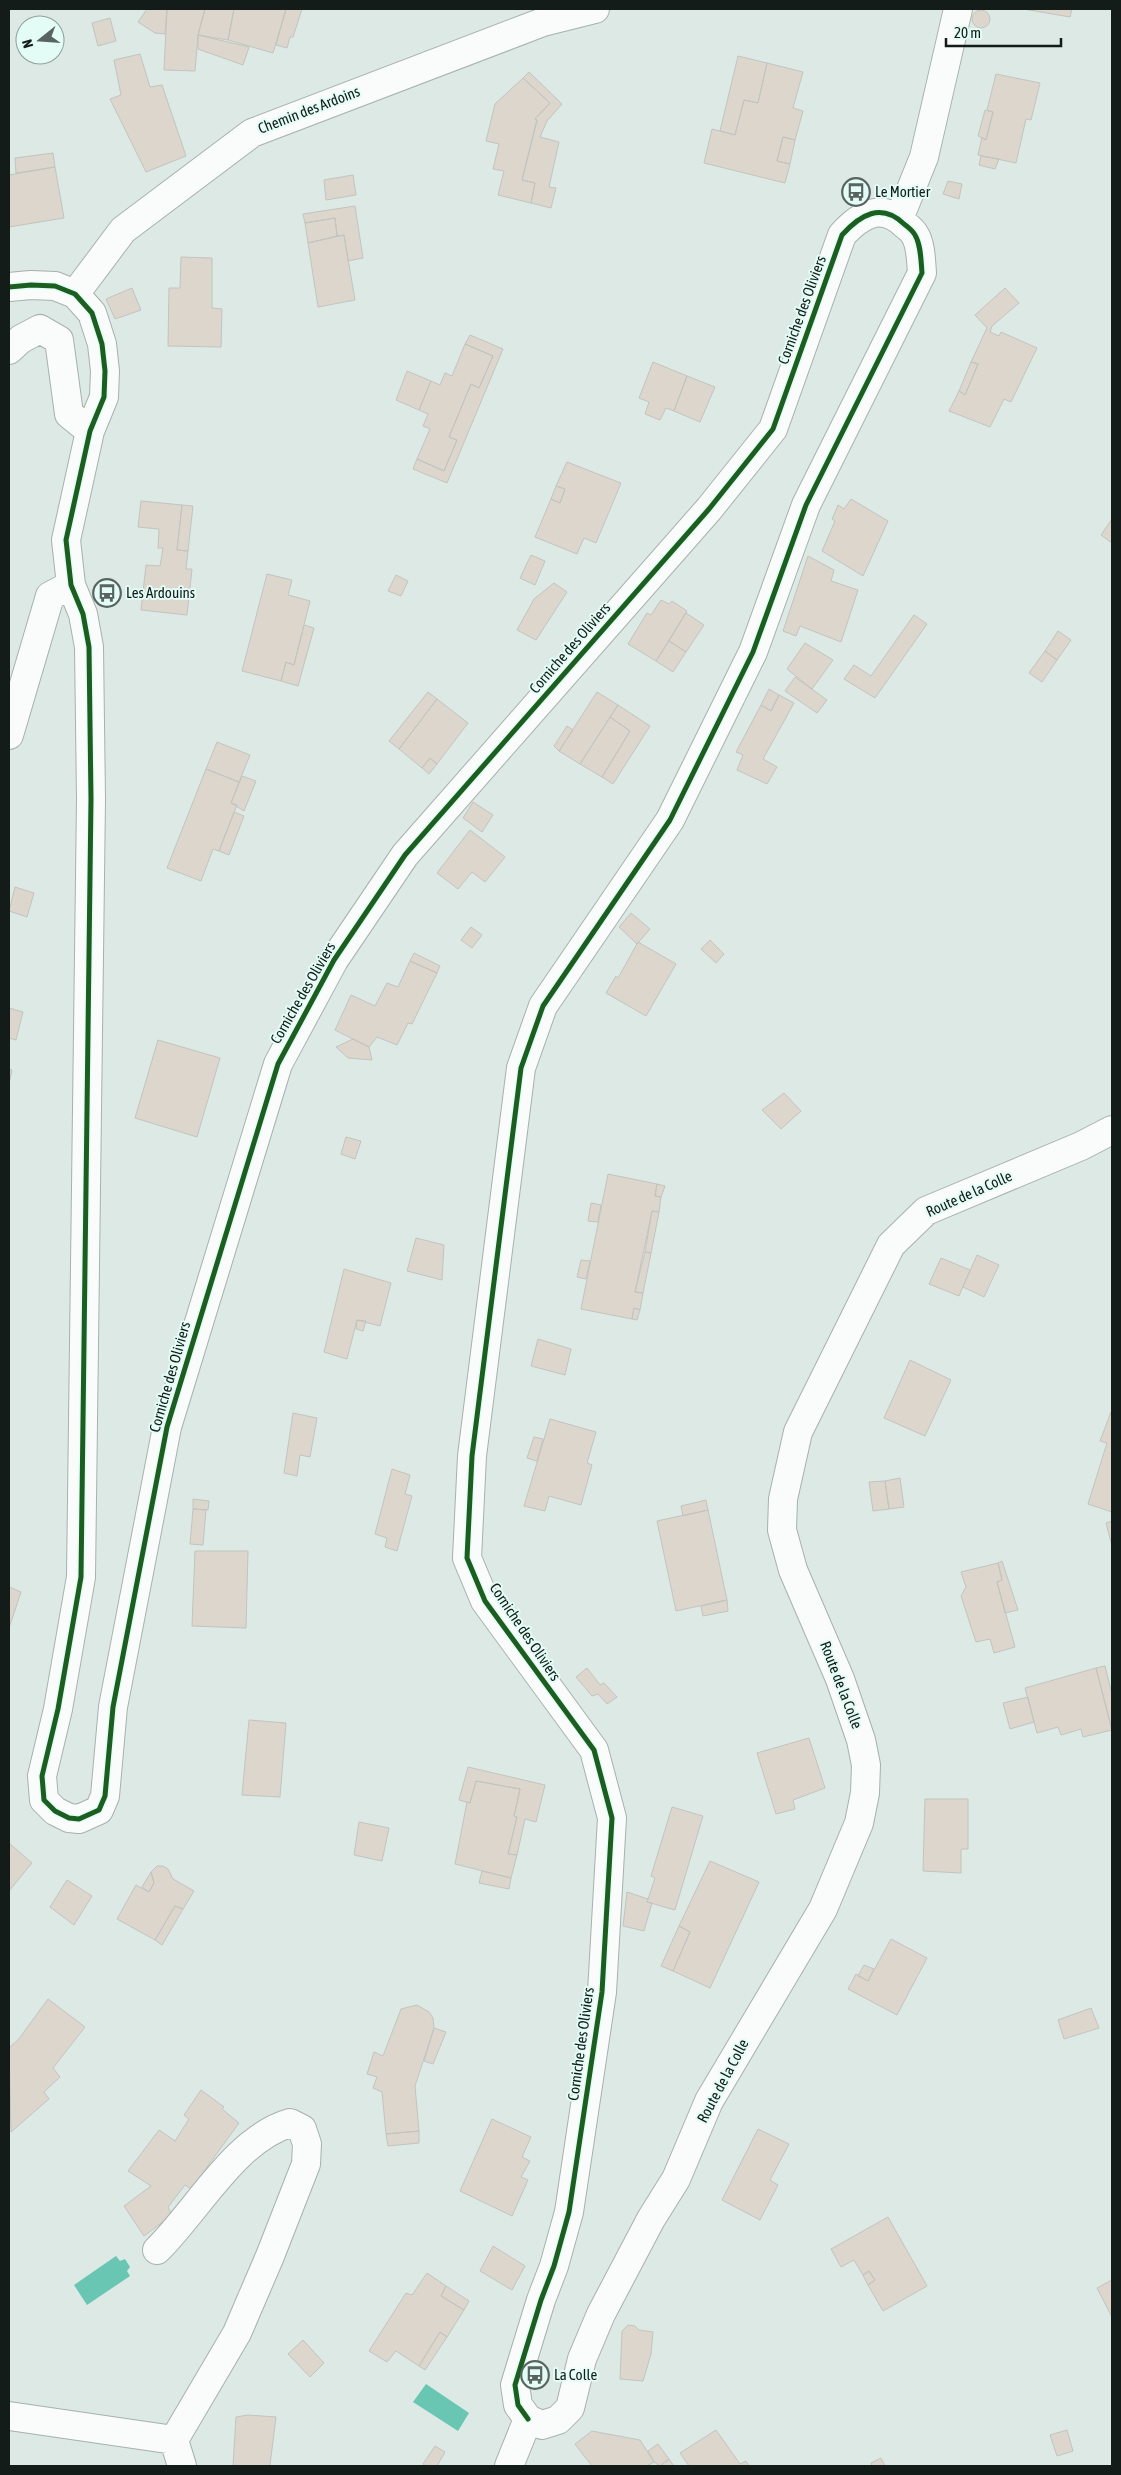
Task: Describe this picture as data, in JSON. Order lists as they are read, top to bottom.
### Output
{
  "streets": {
    "street": ["Chemin des Ardoins", "Corniche des Oliviers", "Route de la Colle"]
  },
  "crossings": [
    ["Chemin des Ardoins", "Corniche des Oliviers"],
    ["Corniche des Oliviers", "Route de la Colle"]
  ],
  "places": {
    "bus stop": ["Le Mortier", "Les Ardouins", "La Colle"]
  },
  "scale_bar": "20 m",
  "north": "left"
}
